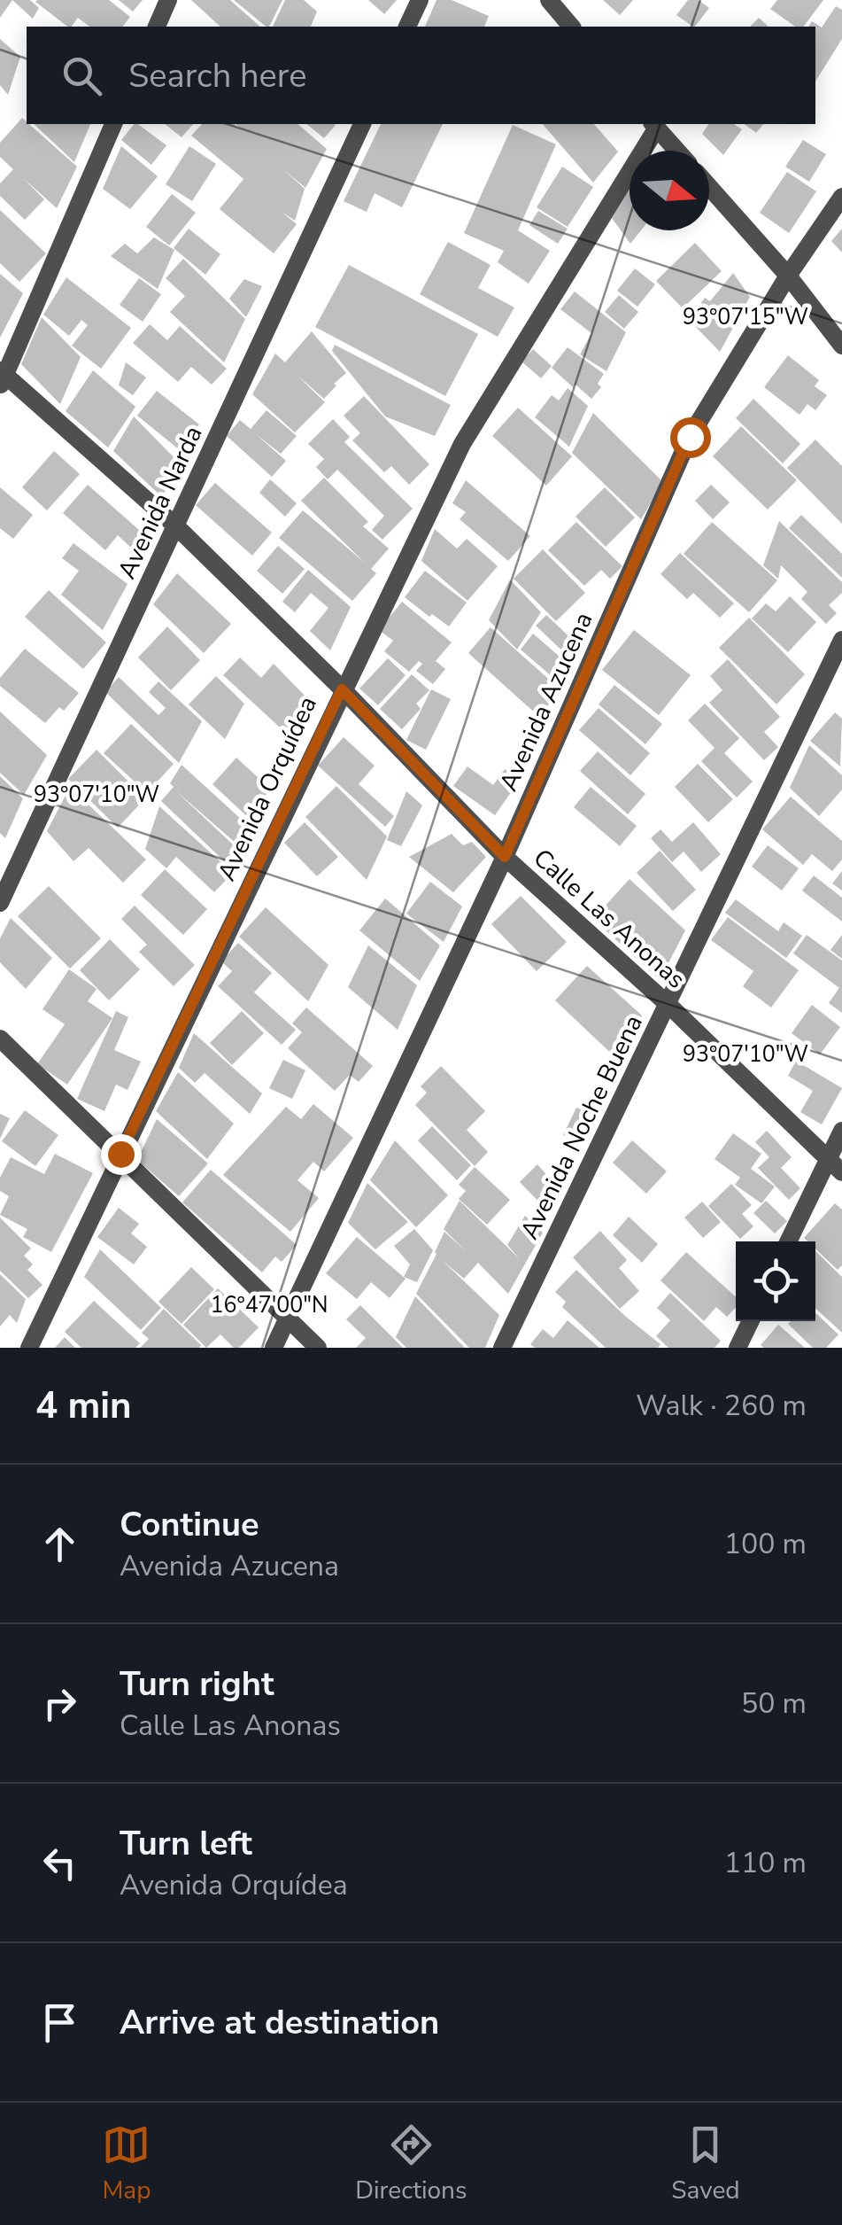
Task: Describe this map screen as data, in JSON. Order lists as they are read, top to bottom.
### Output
{
  "streets": {
    "street": [
      "Avenida Narda",
      "Avenida Azucena",
      "Avenida Orquídea",
      "Calle Las Anonas",
      "Avenida Noche Buena"
    ]
  },
  "crossings": [
    ["Avenida Narda", "Calle Las Anonas"],
    ["Avenida Azucena", "Calle Las Anonas"],
    ["Avenida Orquídea", "Calle Las Anonas"],
    ["Calle Las Anonas", "Avenida Noche Buena"]
  ],
  "north": "right",
  "page": {
    "search": "Search here",
    "heading": ["4 min", "Walk · 260 m"],
    "list": [
      ["Continue", "Avenida Azucena", "100 m"],
      ["Turn right", "Calle Las Anonas", "50 m"],
      ["Turn left", "Avenida Orquídea", "110 m"],
      "Arrive at destination"
    ],
    "nav": ["Map", "Directions", "Saved"]
  },
  "coordinates": ["93°07'15\"W", "93°07'10\"W", "16°47'00\"N"]
}
